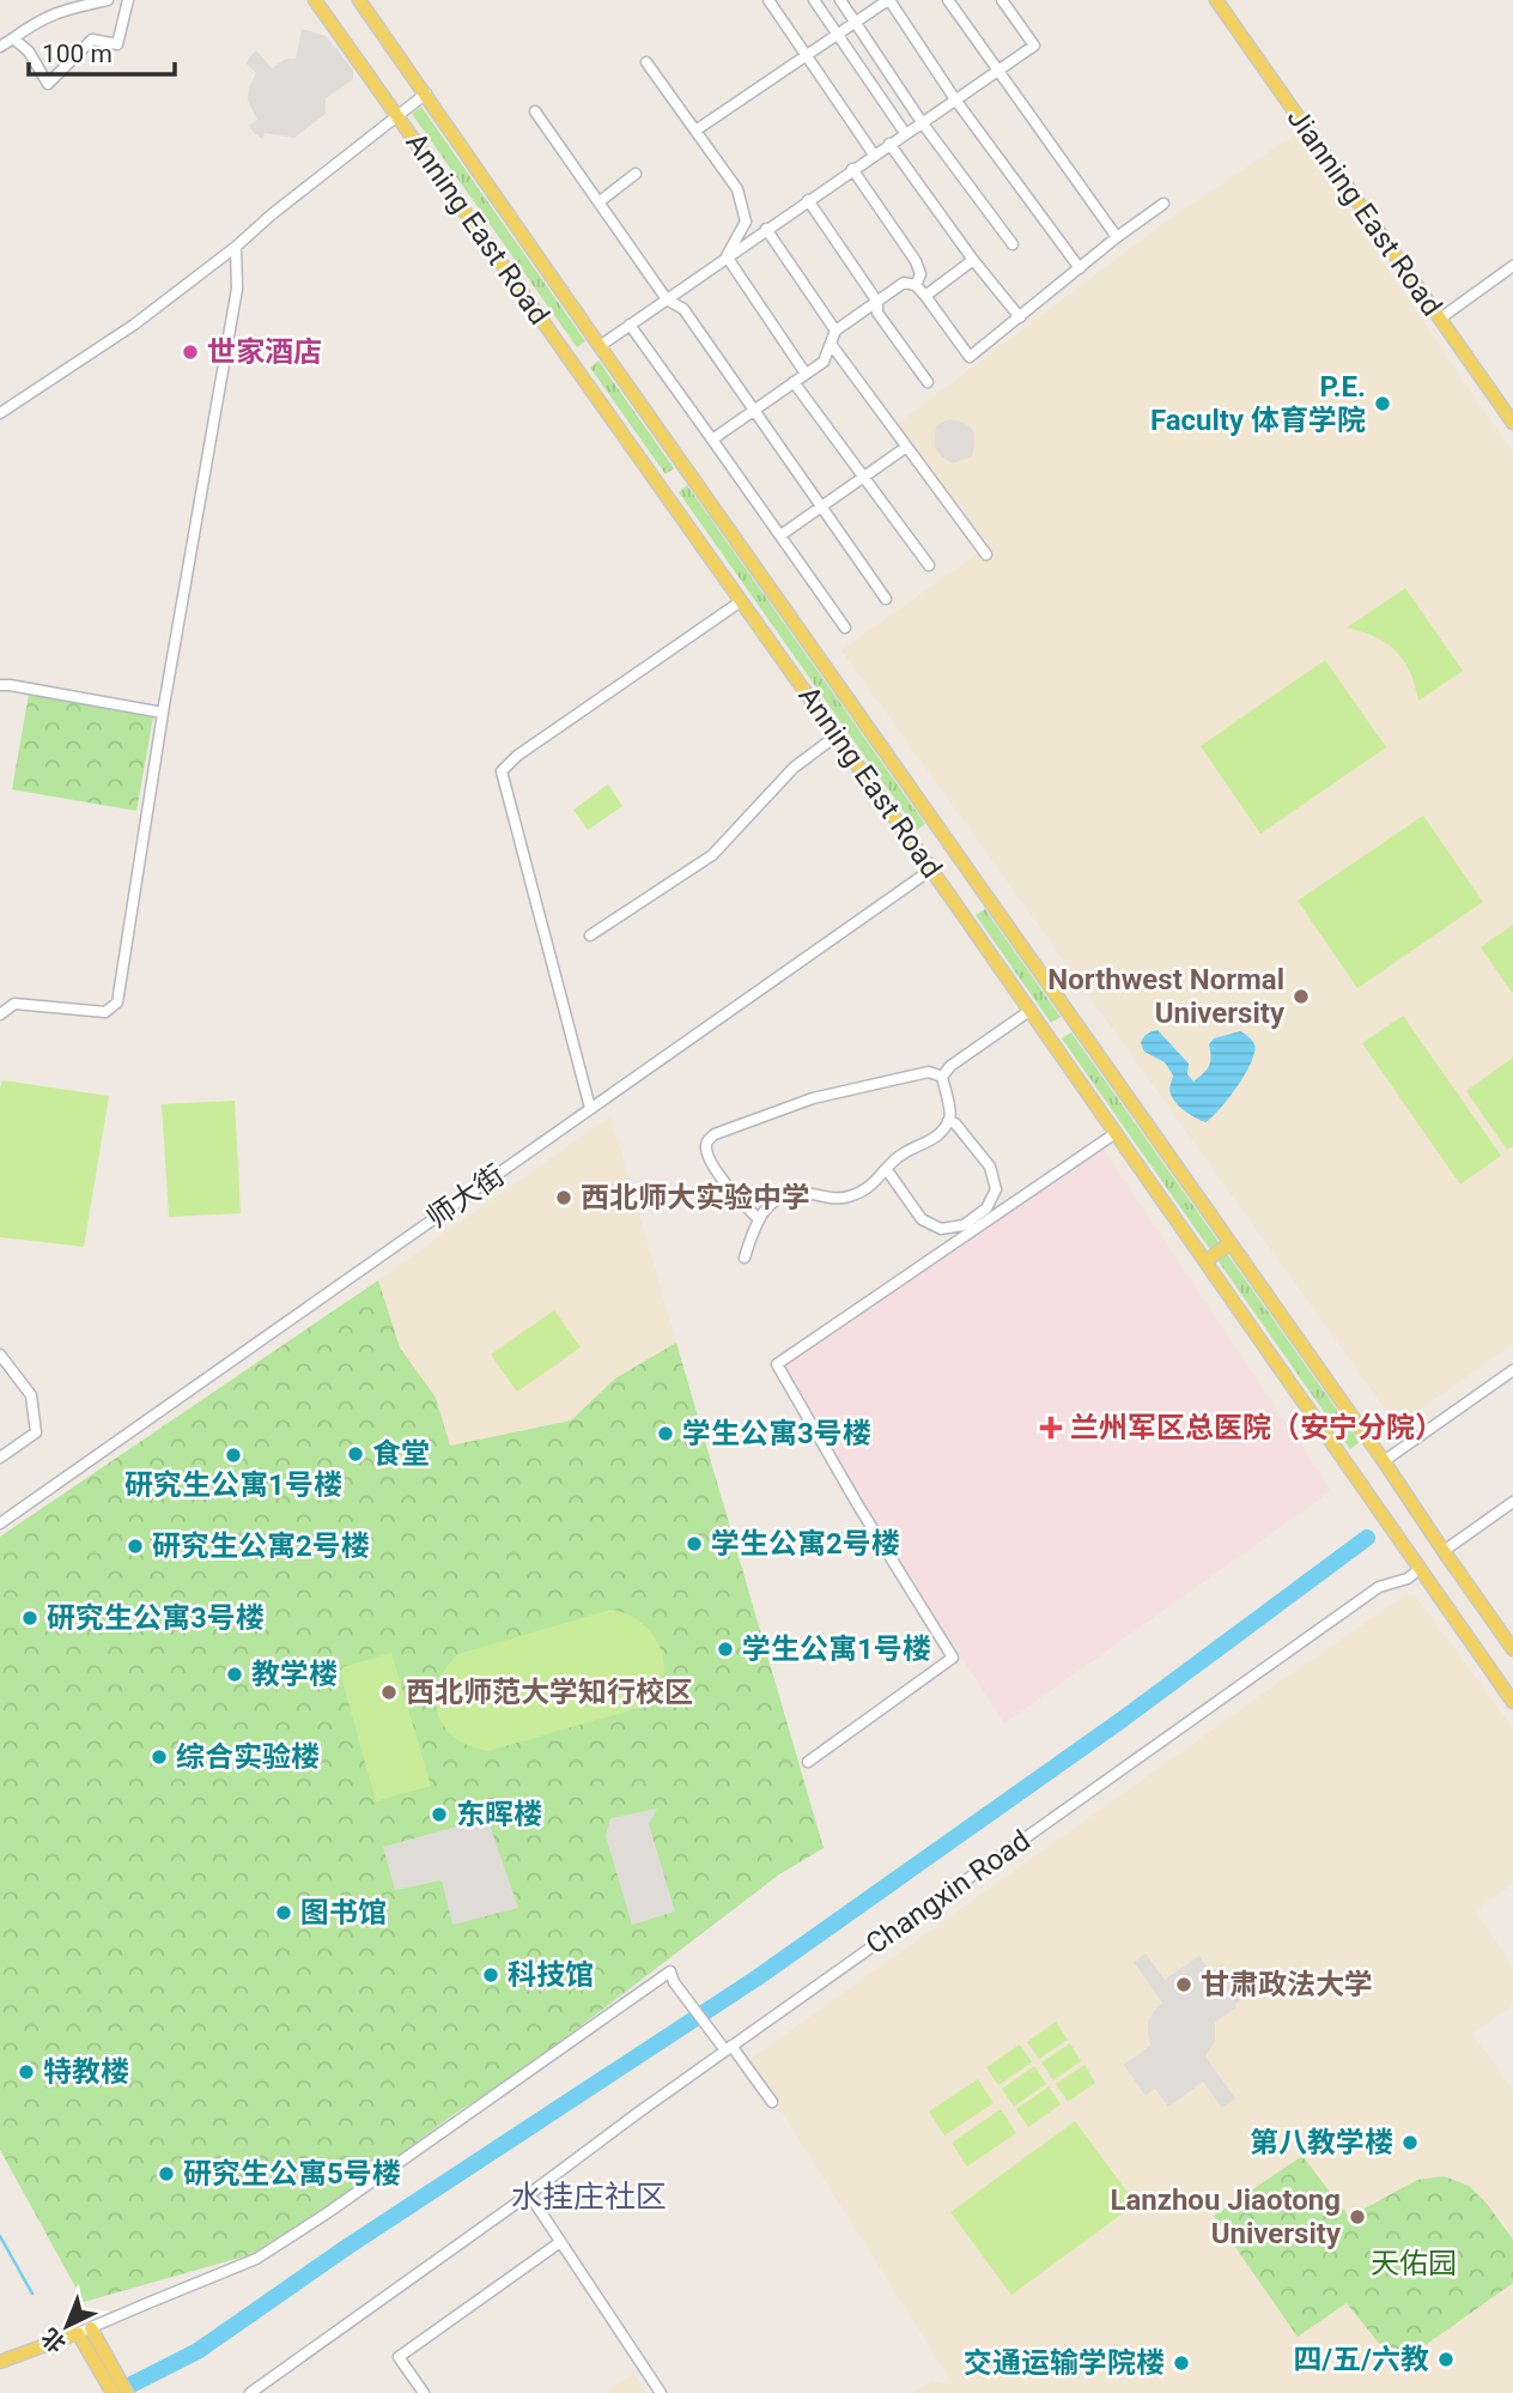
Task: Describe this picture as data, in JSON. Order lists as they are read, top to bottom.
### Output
{
  "streets": {
    "main road": ["Jianning East Road", "Anning East Road"],
    "street": ["师大街", "Changxin Road"]
  },
  "crossings": [
    ["Anning East Road", "师大街"],
    ["Anning East Road", "Changxin Road"]
  ],
  "districts": ["水挂庄社区"],
  "parks": ["天佑园"],
  "places": {
    "other": [
      "世家酒店",
      "P.E. Faculty 体育学院",
      "Northwest Normal University",
      "西北师大实验中学",
      "学生公寓3号楼",
      "食堂",
      "研究生公寓1号楼",
      "学生公寓2号楼",
      "研究生公寓2号楼",
      "研究生公寓3号楼",
      "学生公寓1号楼",
      "教学楼",
      "西北师范大学知行校区",
      "综合实验楼",
      "东晖楼",
      "图书馆",
      "科技馆",
      "甘肃政法大学",
      "特教楼",
      "第八教学楼",
      "研究生公寓5号楼",
      "Lanzhou Jiaotong University",
      "四/五/六教",
      "交通运输学院楼"
    ],
    "health": ["兰州军区总医院（安宁分院）"]
  },
  "scale_bar": "100 m",
  "north": "bottom left"
}
